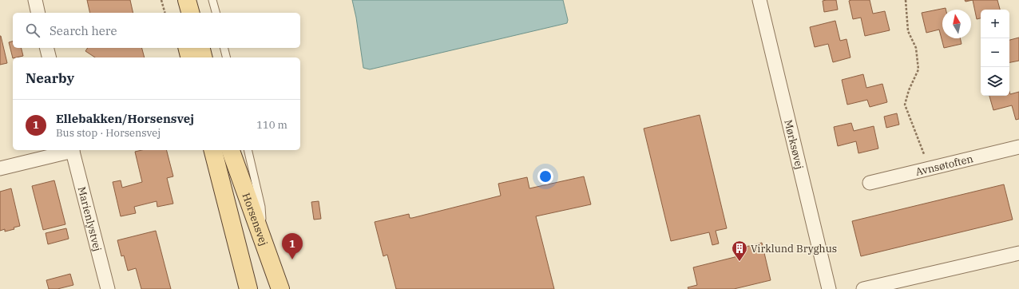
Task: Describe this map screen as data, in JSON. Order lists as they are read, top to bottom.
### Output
{
  "streets": {
    "main road": ["Horsensvej"],
    "street": ["Mørksøvej", "Avnsøtoften", "Marienlystvej"]
  },
  "places": {
    "building": ["Virklund Bryghus"]
  },
  "north": "top",
  "page": {
    "map_buttons": ["+", "−"],
    "search": "Search here",
    "heading": "Nearby",
    "list": [
      {
        "mark": "1",
        "name": "Ellebakken/Horsensvej",
        "note": "Bus stop · Horsensvej",
        "value": "110 m"
      }
    ],
    "pins": "1"
  }
}
